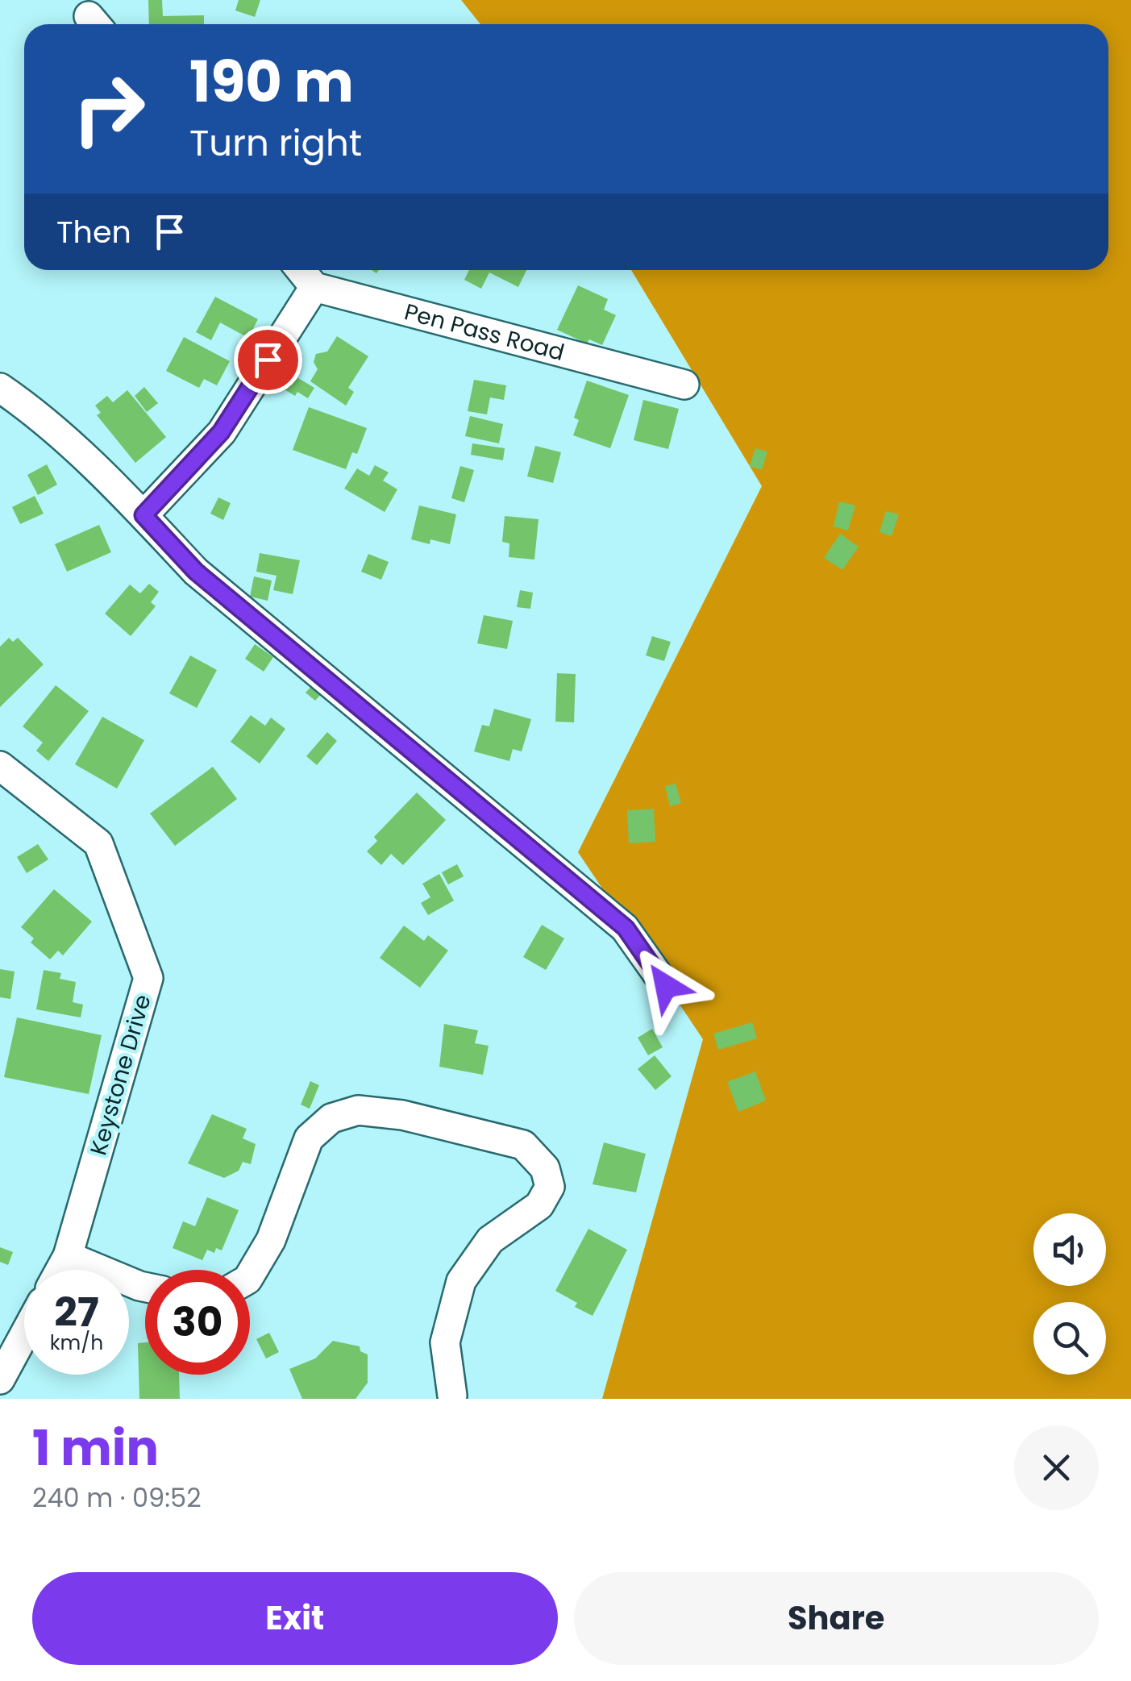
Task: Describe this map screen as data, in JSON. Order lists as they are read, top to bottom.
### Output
{
  "streets": {
    "street": ["Pen Pass Road", "Keystone Drive"]
  },
  "page": {
    "turn": ["190 m", "Turn right"],
    "then": "Then",
    "speed": "27 km/h",
    "limit": "30",
    "heading": ["1 min", "240 m · 09:52"],
    "buttons": ["Exit", "Share"]
  }
}
